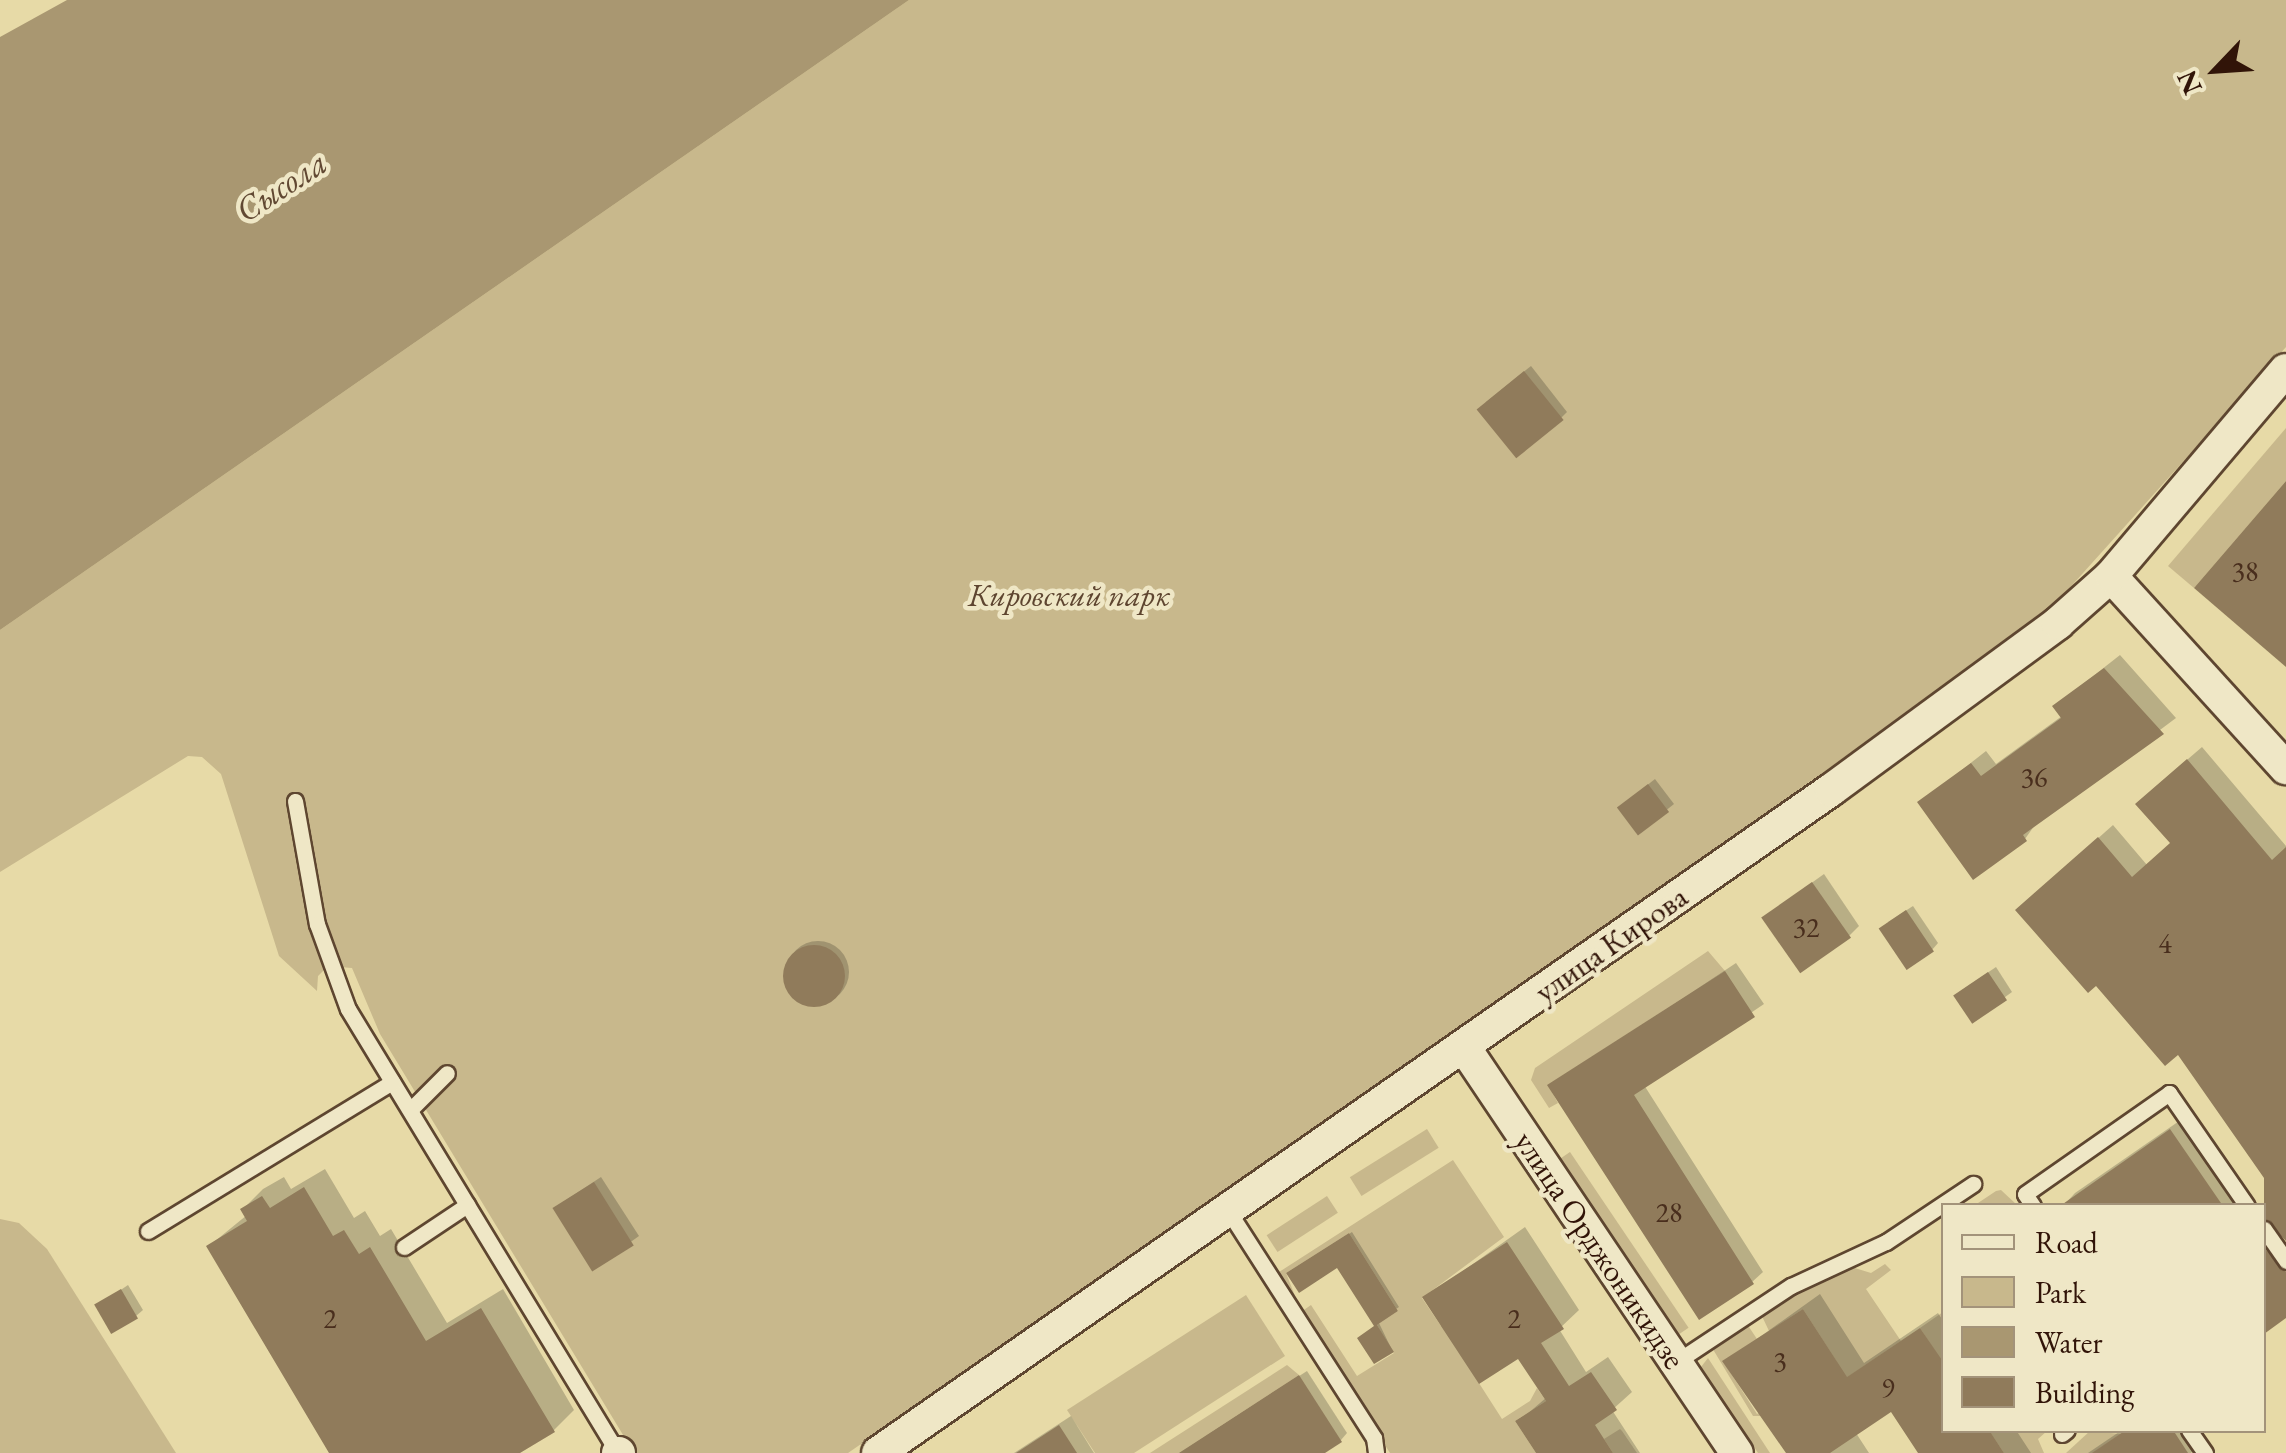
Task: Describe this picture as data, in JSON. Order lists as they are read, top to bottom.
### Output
{
  "streets": {
    "street": ["улица Кирова", "улица Орджоникидзе"]
  },
  "crossings": [
    ["улица Кирова", "улица Орджоникидзе"]
  ],
  "water": ["Сысола"],
  "parks": ["Кировский парк"],
  "house_numbers": [
    "38",
    "36",
    "32",
    "4",
    "28",
    "2",
    "2",
    "3",
    "9"
  ],
  "legend": [
    "Road",
    "Park",
    "Water",
    "Building"
  ],
  "north": "bottom left"
}
